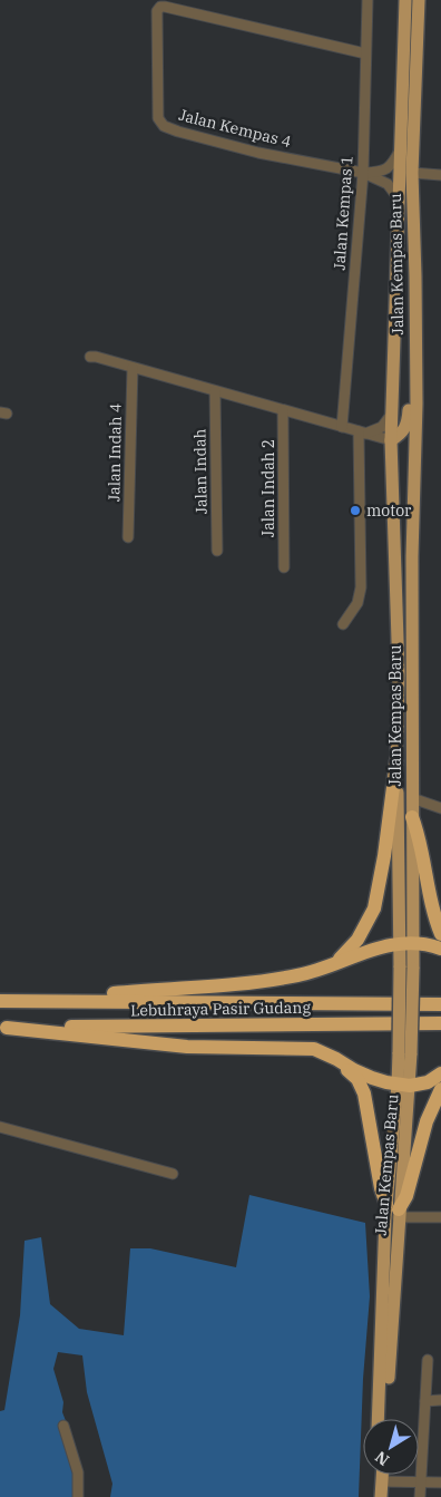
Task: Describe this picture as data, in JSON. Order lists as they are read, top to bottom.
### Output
{
  "streets": {
    "highway": ["Lebuhraya Pasir Gudang"],
    "main road": ["Jalan Kempas Baru"],
    "street": [
      "Jalan Kempas 4",
      "Jalan Kempas 1",
      "Jalan Indah 4",
      "Jalan Indah",
      "Jalan Indah 2"
    ]
  },
  "crossings": [
    ["Jalan Kempas 4", "Jalan Kempas 1"]
  ],
  "places": ["motor"],
  "north": "bottom left"
}
